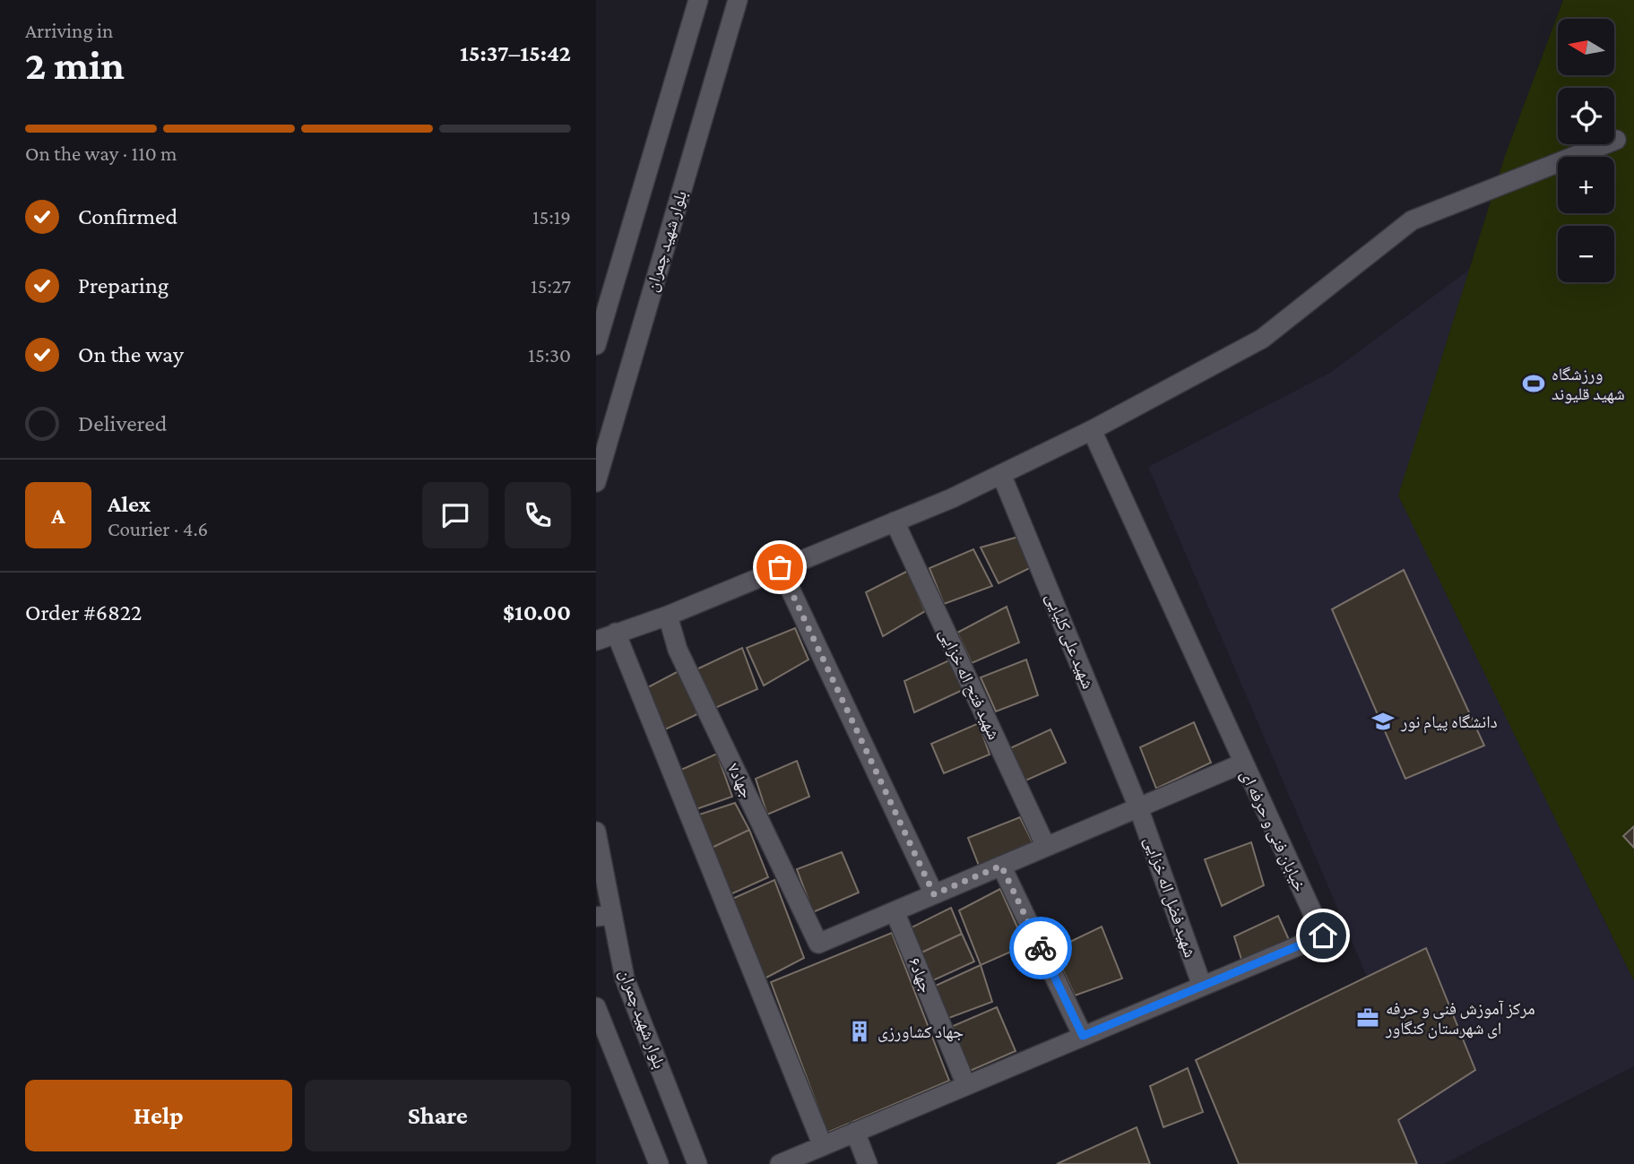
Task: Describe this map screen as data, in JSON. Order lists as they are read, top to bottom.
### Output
{
  "streets": {
    "street": [
      "بلوار شهید چمران",
      "شهید علی کلیایی",
      "شهید فتح اله خزایی",
      "جهاد۷",
      "خیابان فنی و حرفه ای",
      "شهید فضل اله خزایی",
      "جهاد۶"
    ]
  },
  "crossings": [
    ["شهید علی کلیایی", "شهید فضل اله خزایی"],
    ["جهاد۷", "جهاد۶"],
    ["خیابان فنی و حرفه ای", "شهید فضل اله خزایی"]
  ],
  "places": {
    "sports": ["ورزشگاه شهید قلیوند"],
    "school or university": ["دانشگاه پیام نور"],
    "office": ["مرکز آموزش فنی و حرفه ای شهرستان کنگاور"],
    "building": ["جهاد کشاورزی"]
  },
  "north": "left",
  "page": {
    "heading": ["2 min", "Arriving in", "15:37–15:42"],
    "panel": [
      "Alex",
      "Courier · 4.6",
      "Order #6822",
      "$10.00"
    ],
    "map_buttons": ["+", "−"],
    "bar": "On the way · 110 m",
    "list": [
      ["Confirmed", "15:19"],
      ["Preparing", "15:27"],
      ["On the way", "15:30"],
      "Delivered"
    ],
    "round": "A",
    "buttons": ["Help", "Share"]
  }
}
